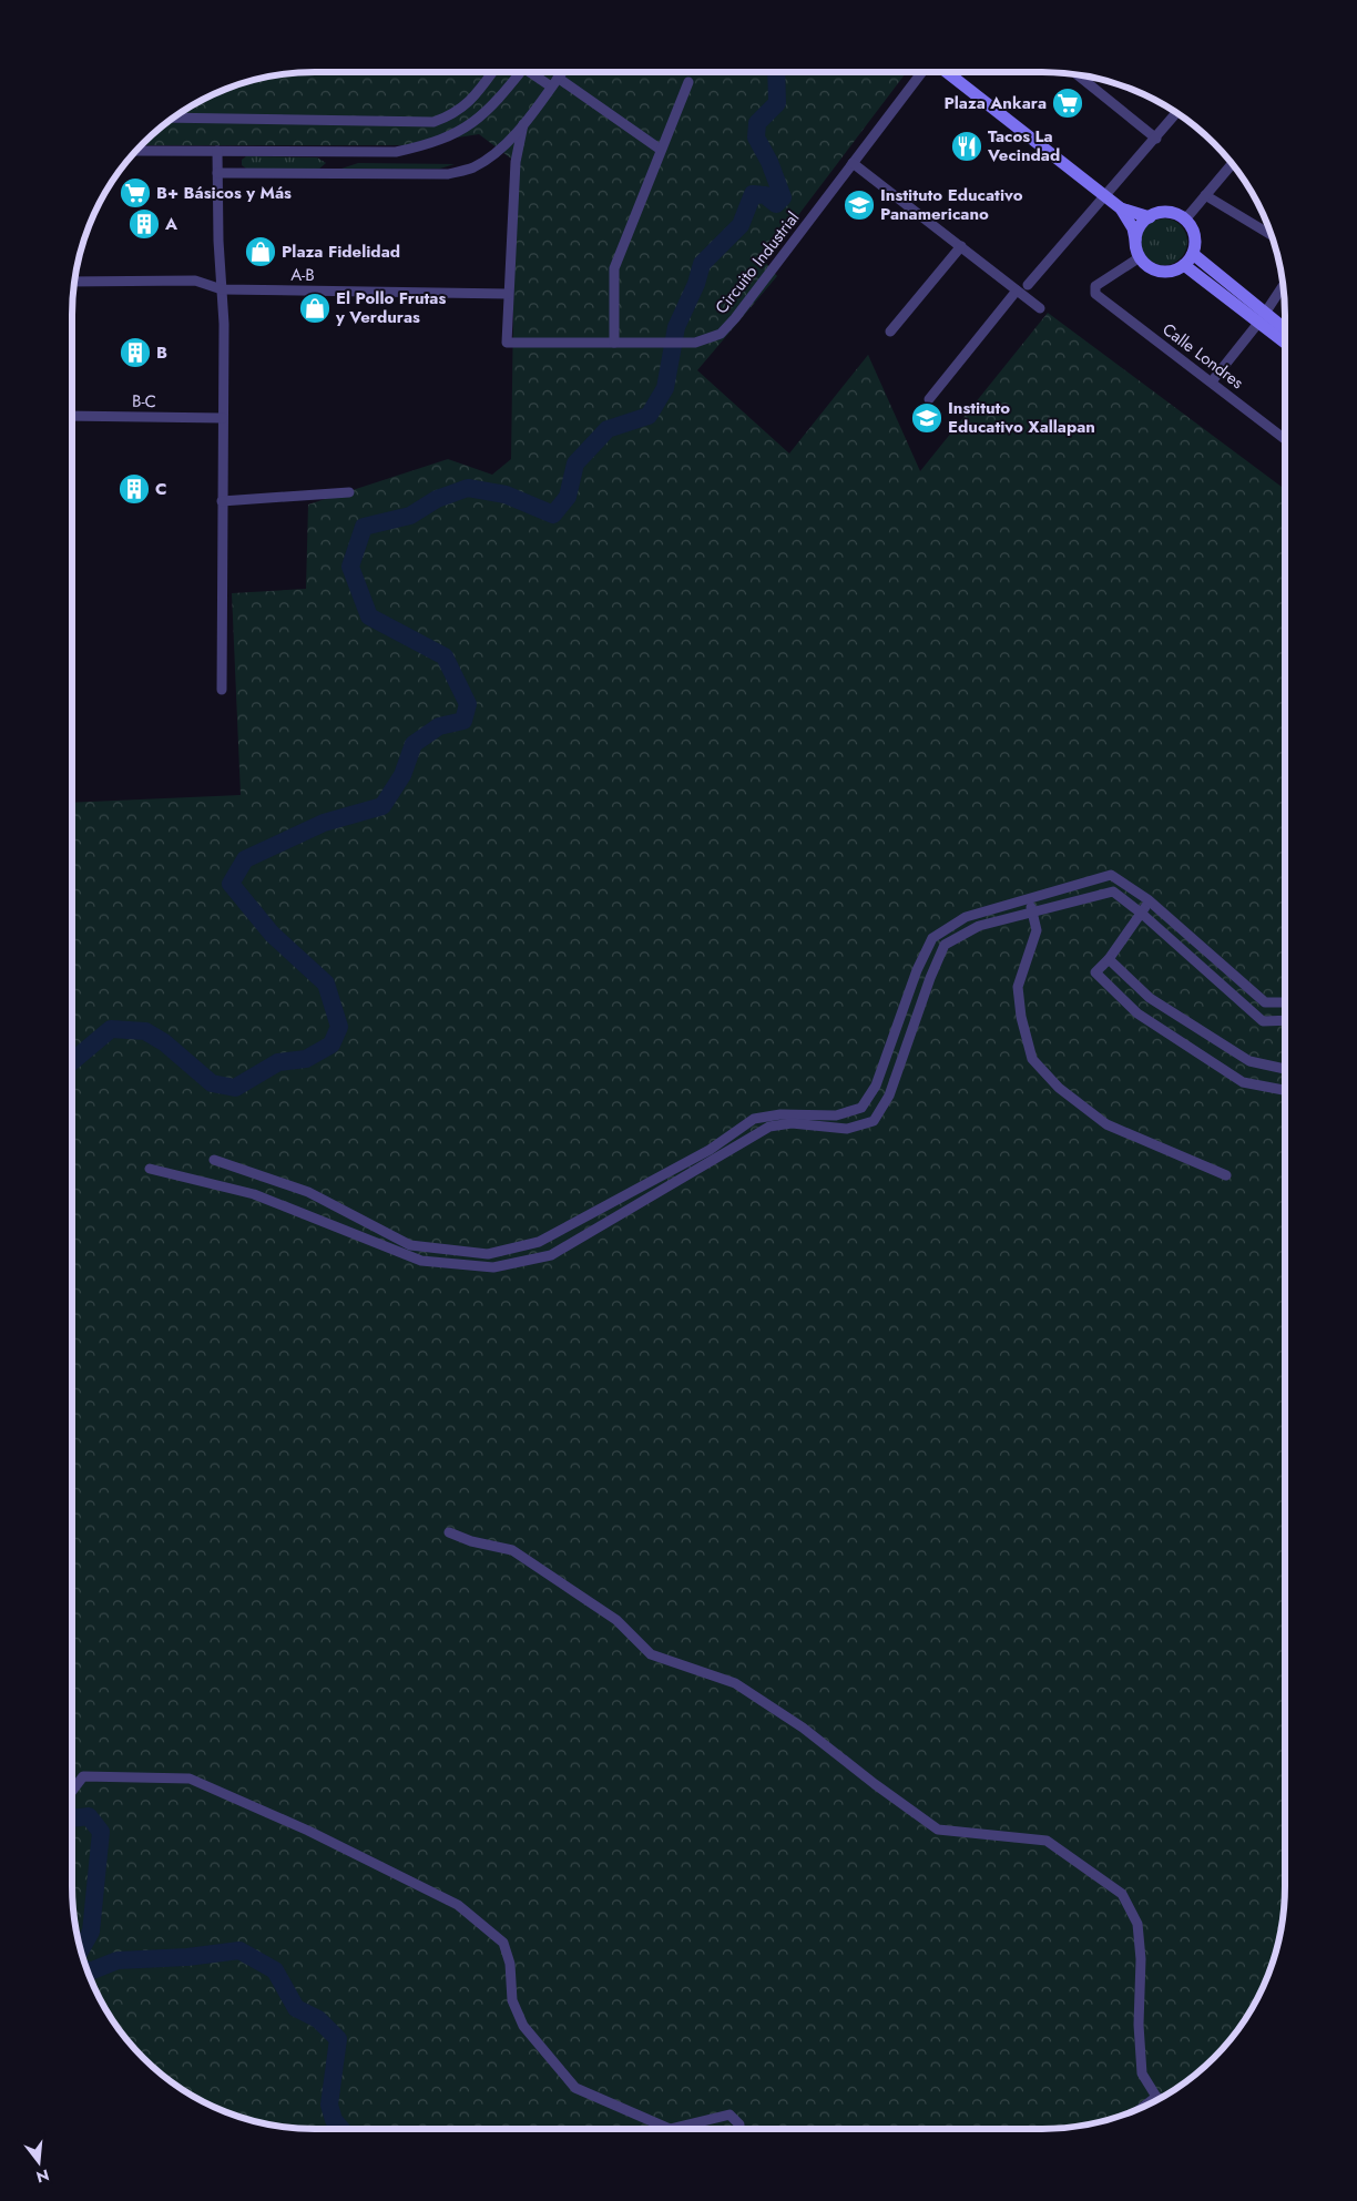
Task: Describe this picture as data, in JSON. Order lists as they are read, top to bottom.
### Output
{
  "streets": {
    "street": [
      "Circuito Industrial",
      "A-B",
      "Calle Londres",
      "B-C"
    ]
  },
  "crossings": [
    ["Circuito Industrial", "A-B"]
  ],
  "places": {
    "supermarket": ["Plaza Ankara", "B+ Básicos y Más"],
    "restaurant": ["Tacos La Vecindad"],
    "school or university": ["Instituto Educativo Panamericano", "Instituto Educativo Xallapan"],
    "building": ["A", "B", "C"],
    "shop": ["Plaza Fidelidad", "El Pollo Frutas y Verduras"]
  },
  "north": "bottom"
}
